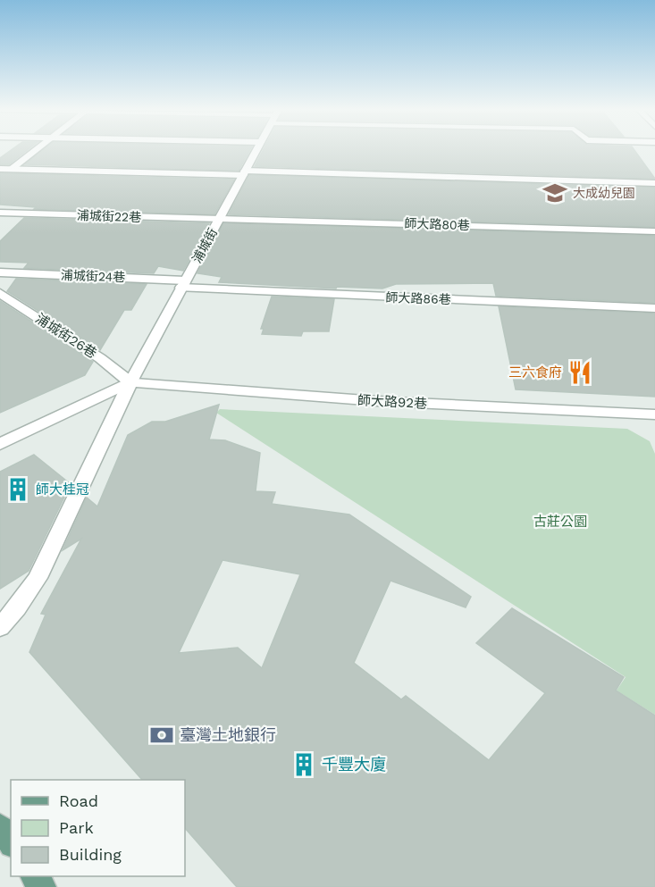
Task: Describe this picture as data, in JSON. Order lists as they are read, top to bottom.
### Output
{
  "streets": {
    "street": [
      "浦城街22巷",
      "師大路80巷",
      "浦城街",
      "浦城街24巷",
      "師大路86巷",
      "浦城街26巷",
      "師大路92巷"
    ]
  },
  "crossings": [
    ["浦城街22巷", "師大路80巷"],
    ["浦城街22巷", "浦城街"],
    ["師大路80巷", "浦城街"],
    ["浦城街", "浦城街24巷"],
    ["浦城街", "師大路86巷"],
    ["浦城街", "浦城街26巷"],
    ["浦城街", "師大路92巷"],
    ["浦城街24巷", "師大路86巷"],
    ["浦城街26巷", "師大路92巷"]
  ],
  "parks": ["古莊公園"],
  "places": {
    "school or university": ["大成幼兒園"],
    "restaurant": ["三六食府"],
    "building": ["師大桂冠", "千豐大廈"],
    "bank": ["臺灣土地銀行"]
  },
  "legend": ["Road", "Park", "Building"]
}
